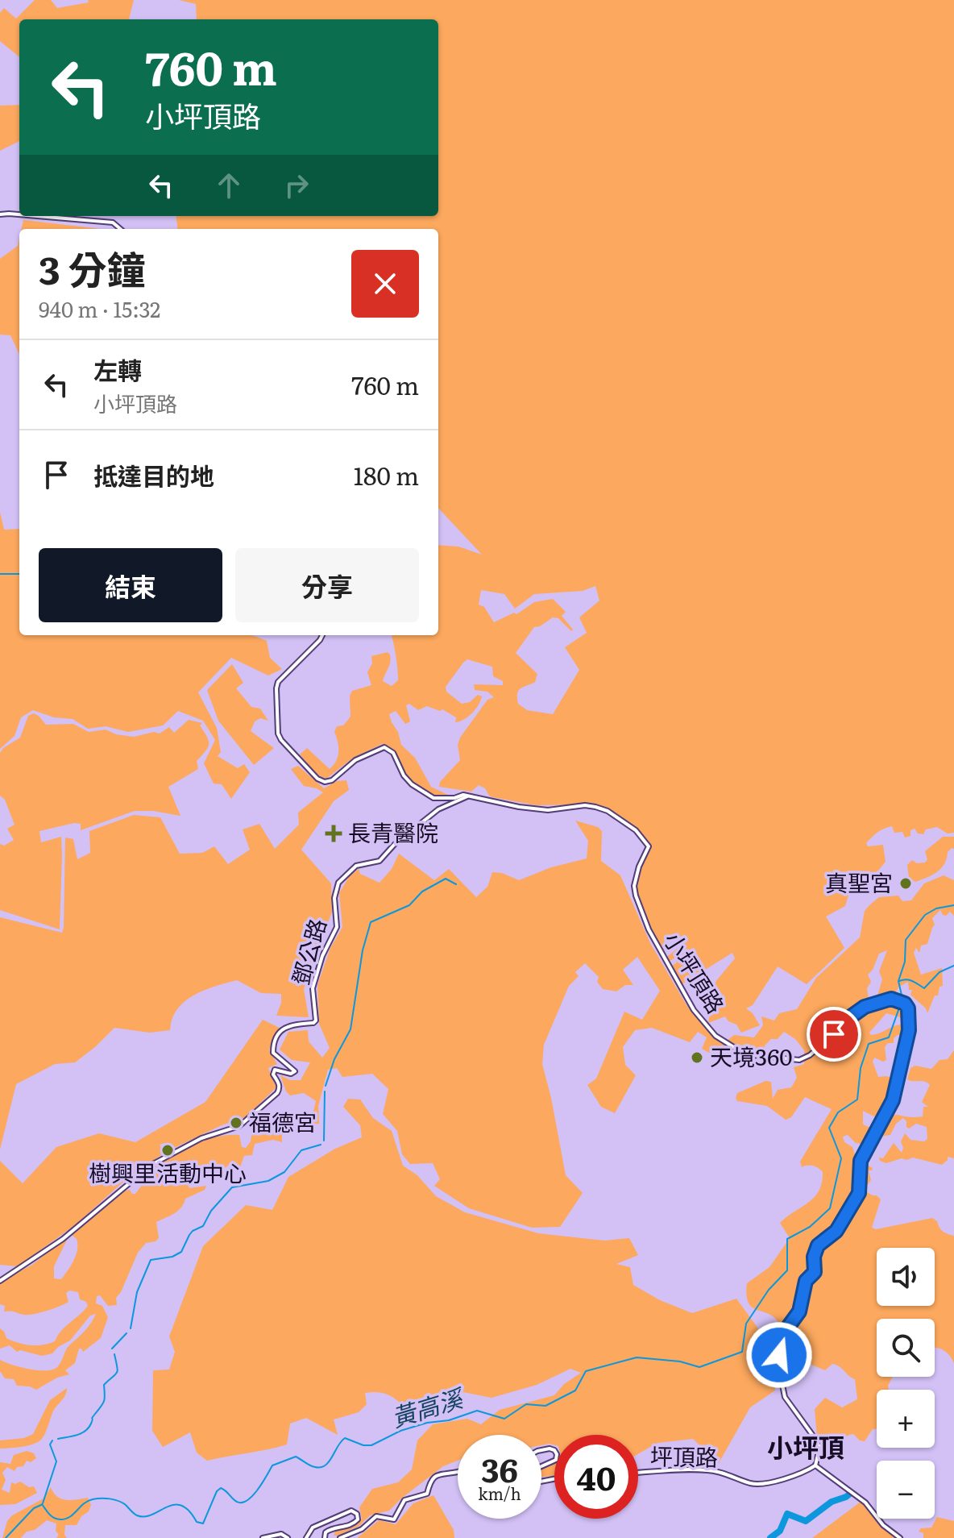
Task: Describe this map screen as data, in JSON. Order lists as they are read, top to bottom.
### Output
{
  "streets": {
    "street": ["鄧公路", "小坪頂路", "坪頂路"]
  },
  "crossings": [
    ["鄧公路", "小坪頂路"],
    ["小坪頂路", "坪頂路"]
  ],
  "districts": ["小坪頂"],
  "water": ["黃高溪"],
  "places": {
    "health": ["長青醫院"],
    "other": [
      "真聖宮",
      "天境360",
      "福德宮",
      "樹興里活動中心"
    ]
  },
  "page": {
    "turn": ["760 m", "小坪頂路"],
    "heading": ["3 分鐘", "940 m · 15:32"],
    "list": [
      {
        "name": "左轉",
        "note": "小坪頂路",
        "value": "760 m"
      },
      {
        "name": "抵達目的地",
        "value": "180 m"
      }
    ],
    "buttons": ["結束", "分享"],
    "map_buttons": ["+", "−"],
    "speed": "36 km/h",
    "limit": "40"
  }
}
